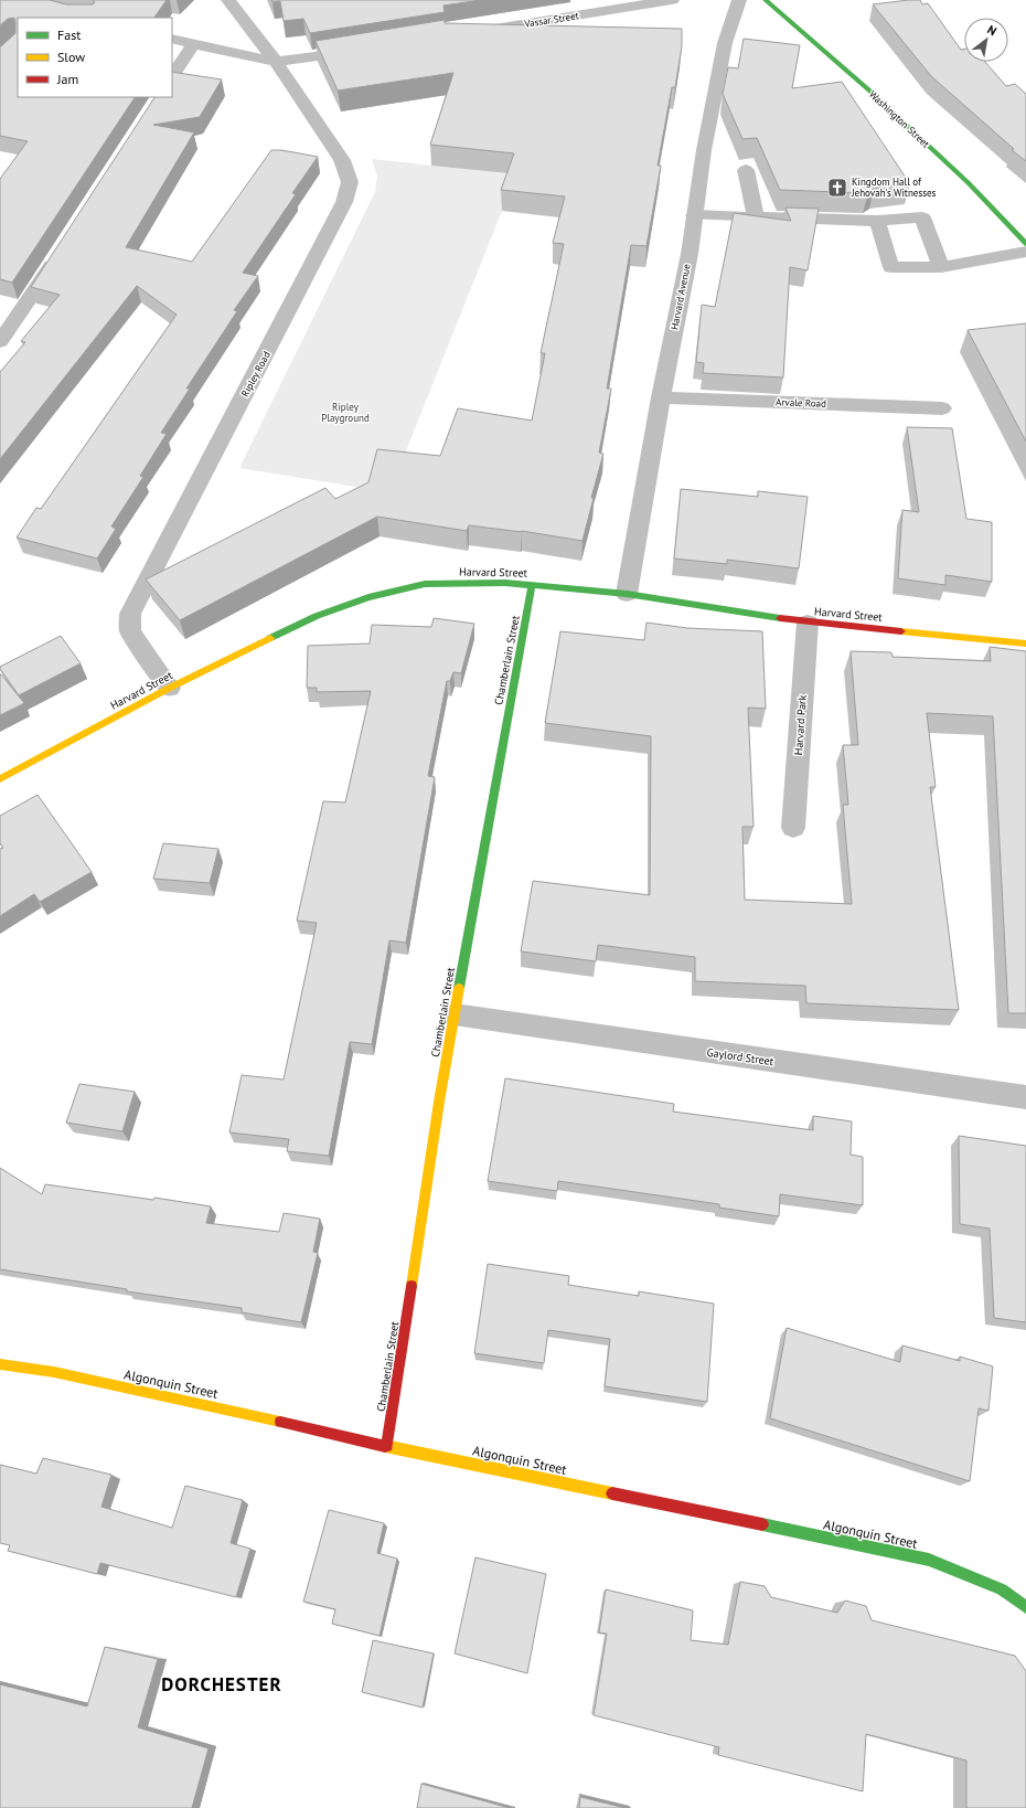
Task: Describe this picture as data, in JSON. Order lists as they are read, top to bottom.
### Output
{
  "streets": {
    "main road": [
      "Washington Street",
      "Harvard Street",
      "Chamberlain Street",
      "Algonquin Street"
    ],
    "street": [
      "Vassar Street",
      "Harvard Avenue",
      "Ripley Road",
      "Arvale Road",
      "Harvard Park",
      "Gaylord Street"
    ]
  },
  "crossings": [
    ["Harvard Avenue", "Arvale Road"],
    ["Harvard Avenue", "Harvard Street"],
    ["Ripley Road", "Harvard Street"],
    ["Harvard Street", "Chamberlain Street"],
    ["Harvard Street", "Harvard Park"],
    ["Chamberlain Street", "Gaylord Street"],
    ["Chamberlain Street", "Algonquin Street"]
  ],
  "districts": ["DORCHESTER"],
  "parks": ["Ripley Playground"],
  "places": {
    "church": ["Kingdom Hall of Jehovah's Witnesses"]
  },
  "legend": ["Fast", "Slow", "Jam"],
  "north": "top right"
}
